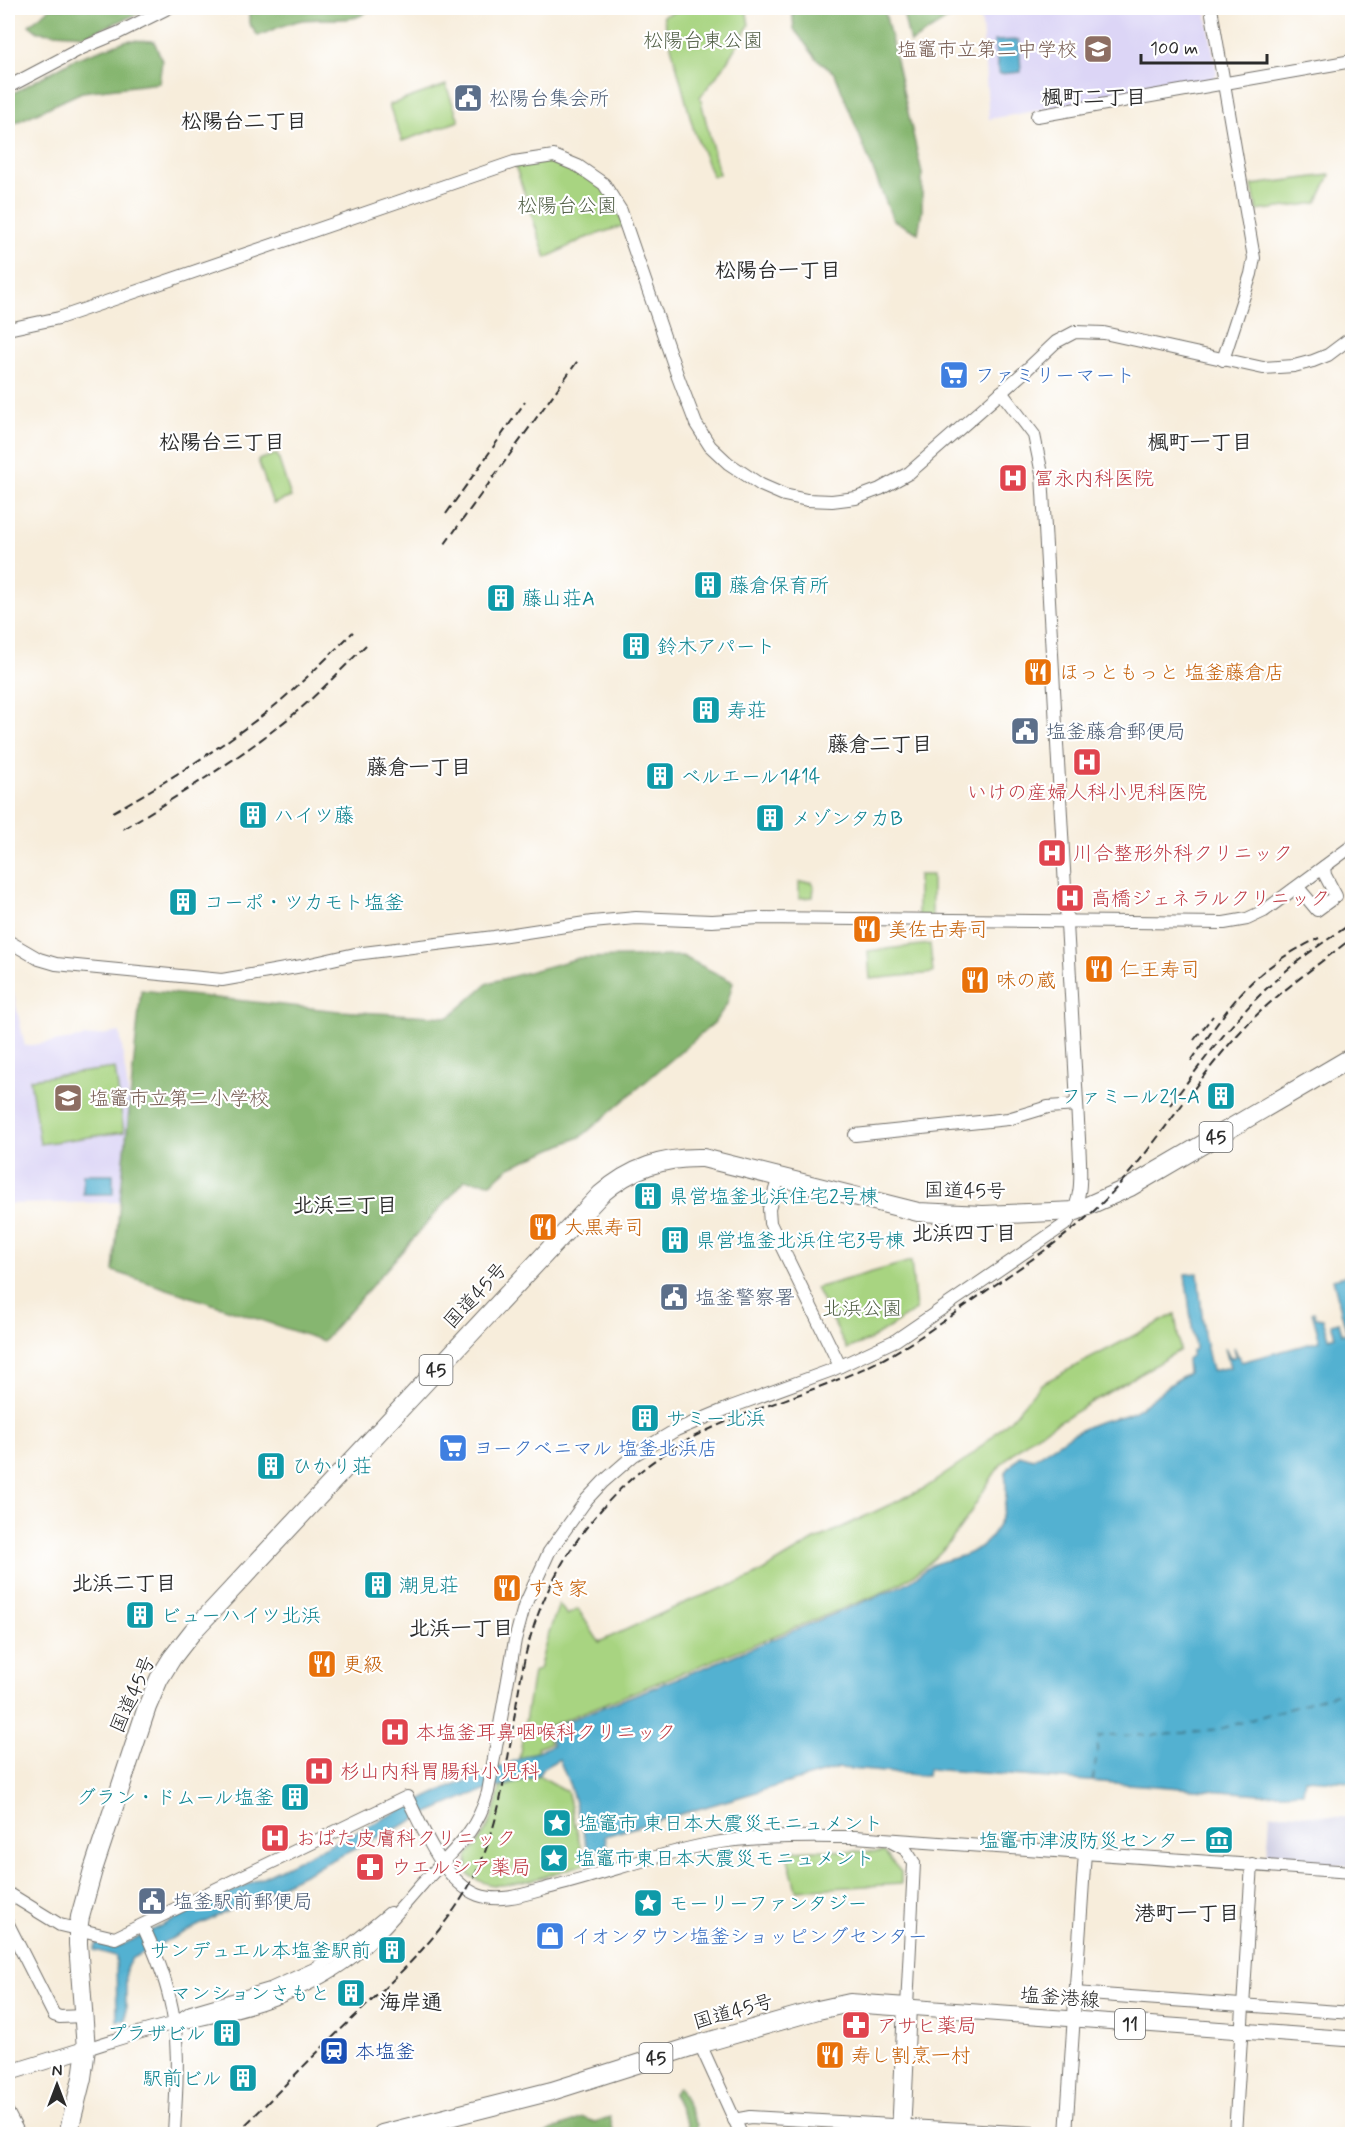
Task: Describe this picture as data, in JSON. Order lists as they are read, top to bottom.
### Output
{
  "streets": {
    "highway": ["45", "国道45号"],
    "main road": ["塩釜港線", "11"]
  },
  "crossings": [
    ["国道45号", "塩釜港線"]
  ],
  "districts": [
    "楓町二丁目",
    "松陽台二丁目",
    "松陽台一丁目",
    "松陽台三丁目",
    "楓町一丁目",
    "藤倉二丁目",
    "藤倉一丁目",
    "北浜三丁目",
    "北浜四丁目",
    "北浜二丁目",
    "北浜一丁目",
    "港町一丁目",
    "海岸通"
  ],
  "parks": ["松陽台東公園", "松陽台公園", "北浜公園"],
  "places": {
    "school or university": ["塩竈市立第二中学校", "塩竈市立第二小学校"],
    "public building": [
      "松陽台集会所",
      "塩釜藤倉郵便局",
      "塩釜警察署",
      "塩釜駅前郵便局"
    ],
    "supermarket": ["ファミリーマート", "ヨークベニマル 塩釜北浜店"],
    "hospital": [
      "冨永内科医院",
      "いけの産婦人科小児科医院",
      "川合整形外科クリニック",
      "高橋ジェネラルクリニック",
      "本塩釜耳鼻咽喉科クリニック",
      "杉山内科胃腸科小児科",
      "おばた皮膚科クリニック"
    ],
    "building": [
      "藤倉保育所",
      "藤山荘A",
      "鈴木アパート",
      "寿荘",
      "ベルエール1414",
      "ハイツ藤",
      "メゾンタカB",
      "コーポ・ツカモト塩釜",
      "ファミール21-A",
      "県営塩釜北浜住宅2号棟",
      "県営塩釜北浜住宅3号棟",
      "サミー北浜",
      "ひかり荘",
      "潮見荘",
      "ビューハイツ北浜",
      "グラン・ドムール塩釜",
      "サンデュエル本塩釜駅前",
      "マンションさもと",
      "プラザビル",
      "駅前ビル"
    ],
    "restaurant": [
      "ほっともっと 塩釜藤倉店",
      "美佐古寿司",
      "仁王寿司",
      "味の蔵",
      "大黒寿司",
      "すき家",
      "更級",
      "寿し割烹一村"
    ],
    "place": ["塩竈市 東日本大震災モニュメント", "塩竈市東日本大震災モニュメント", "モーリーファンタジー"],
    "museum": ["塩竈市津波防災センター"],
    "pharmacy": ["ウエルシア薬局", "アサヒ薬局"],
    "shop": ["イオンタウン塩釜ショッピングセンター"],
    "station": ["本塩釜"]
  },
  "scale_bar": "100 m",
  "north": "top"
}
